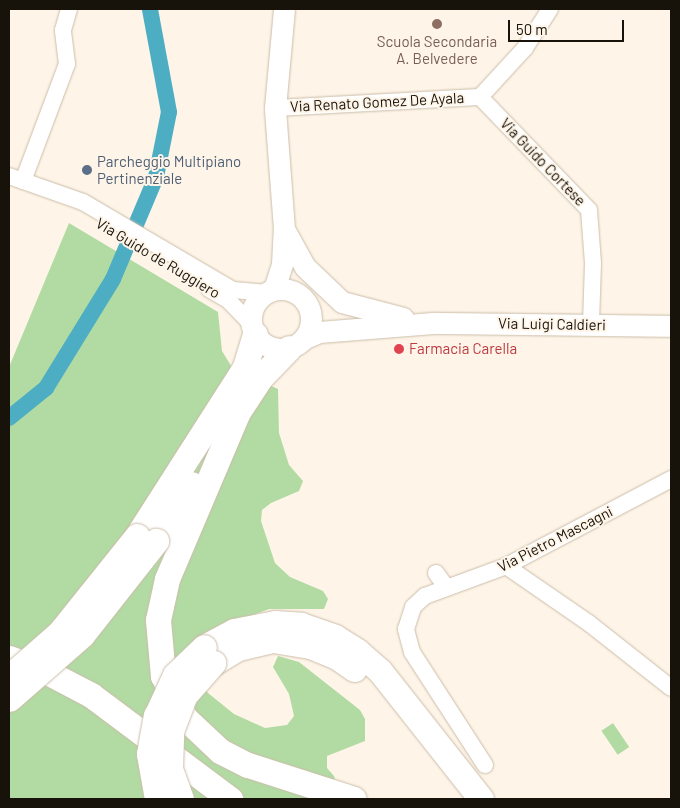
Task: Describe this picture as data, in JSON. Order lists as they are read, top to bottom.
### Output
{
  "streets": {
    "main road": ["Via Luigi Caldieri"],
    "street": [
      "Via Renato Gomez De Ayala",
      "Via Guido Cortese",
      "Via Guido de Ruggiero",
      "Via Pietro Mascagni"
    ]
  },
  "crossings": [
    ["Via Renato Gomez De Ayala", "Via Guido Cortese"],
    ["Via Renato Gomez De Ayala", "Via Luigi Caldieri"],
    ["Via Guido Cortese", "Via Luigi Caldieri"],
    ["Via Guido de Ruggiero", "Via Luigi Caldieri"]
  ],
  "places": ["Scuola Secondaria A. Belvedere", "Parcheggio Multipiano Pertinenziale", "Farmacia Carella"],
  "scale_bar": "50 m"
}
